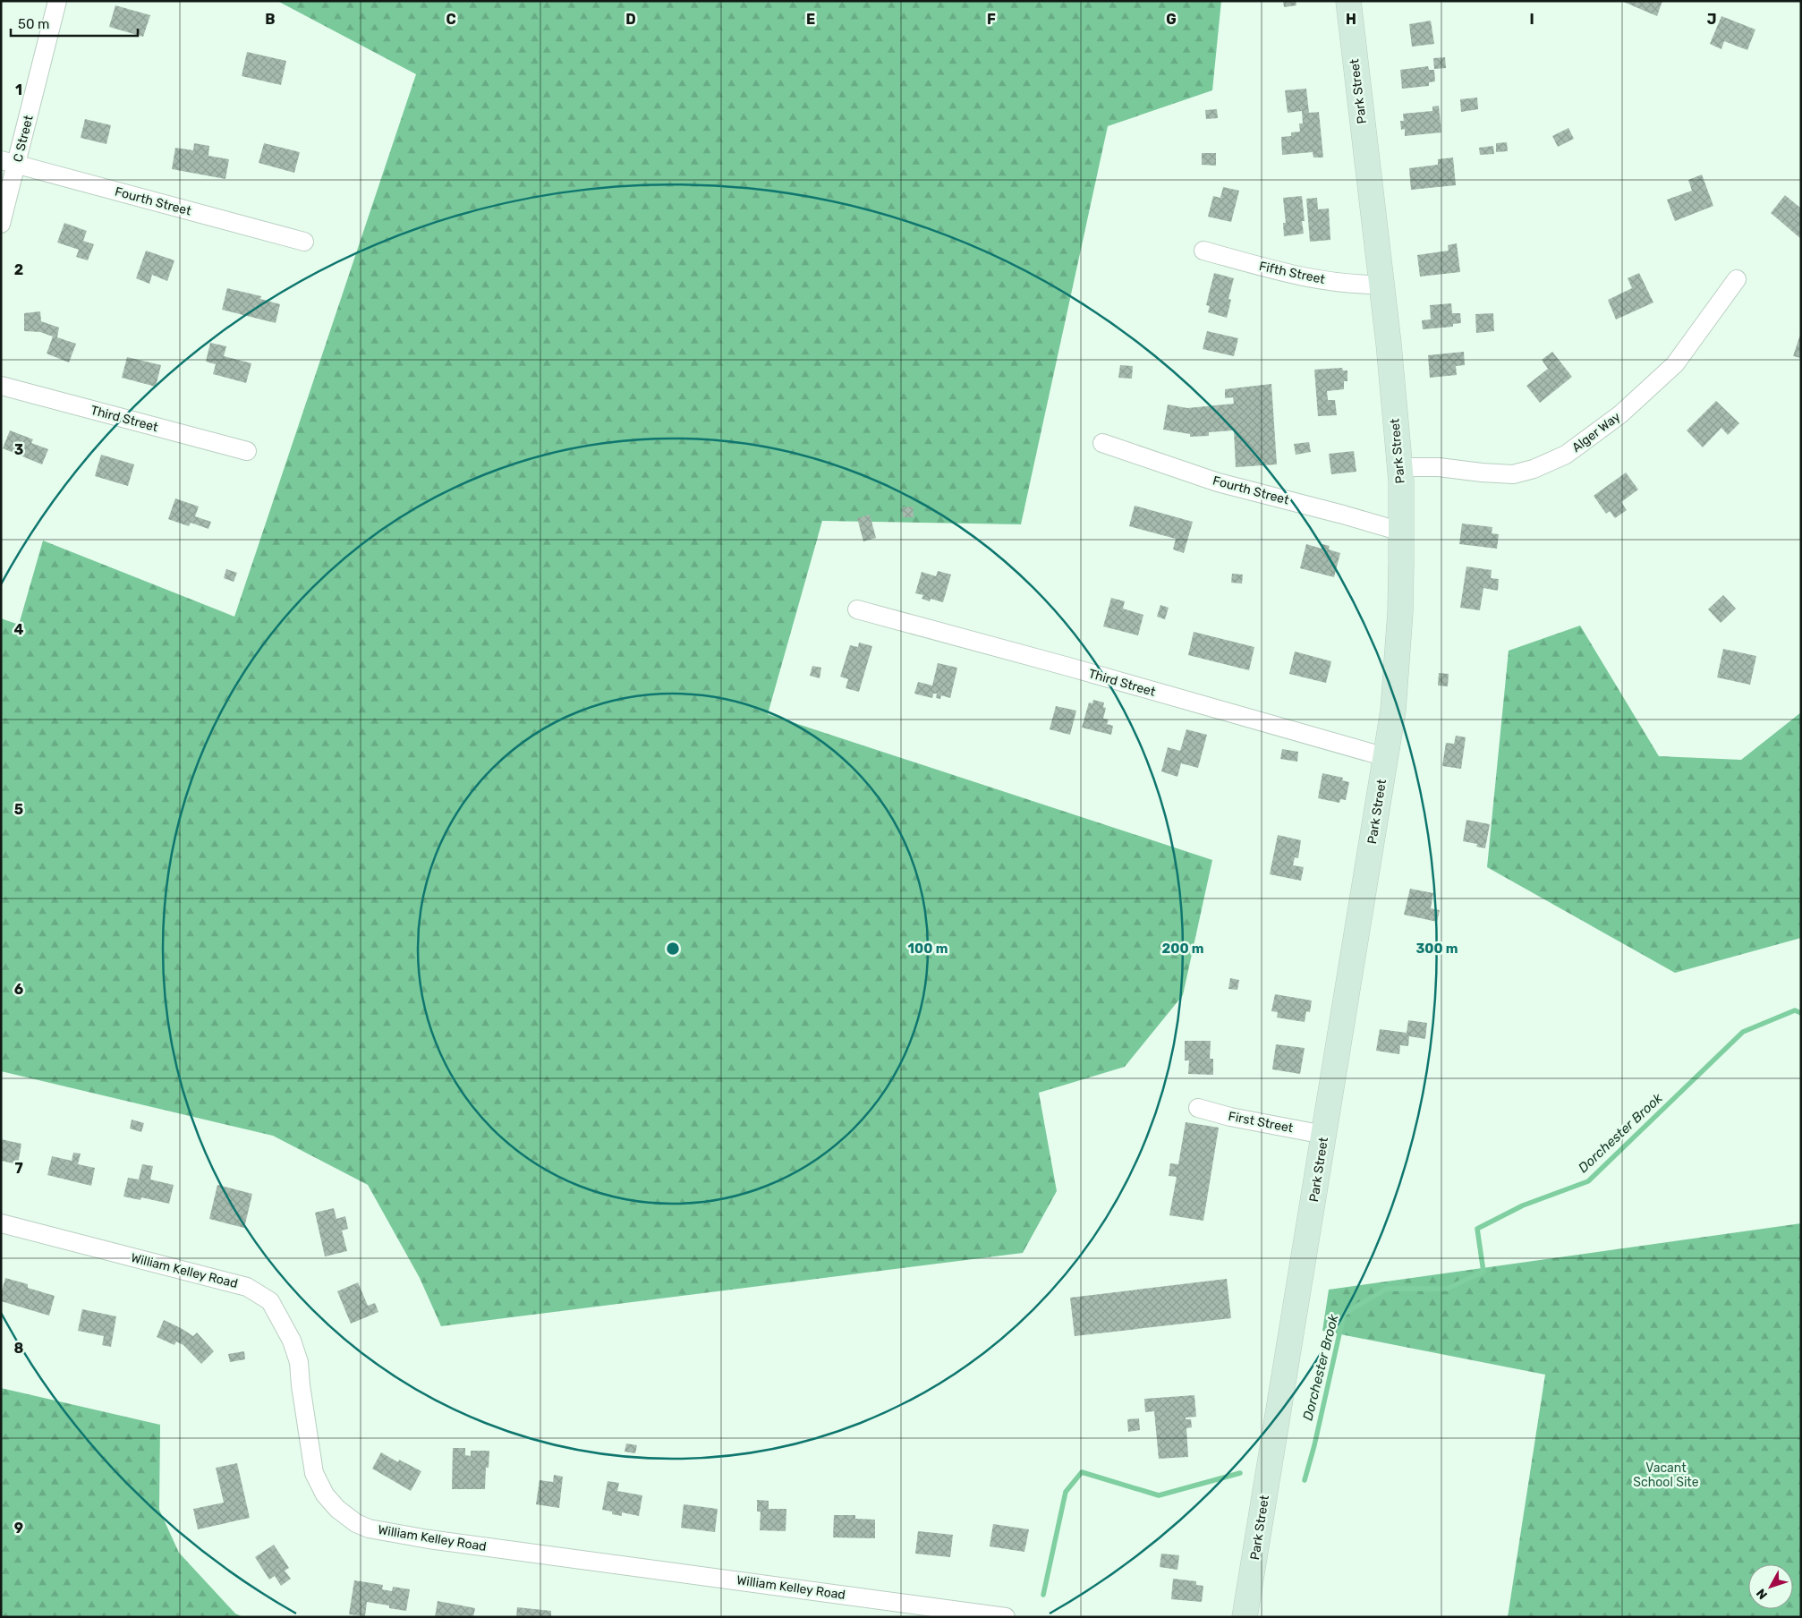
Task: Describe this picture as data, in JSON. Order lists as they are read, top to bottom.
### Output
{
  "streets": {
    "main road": ["Park Street"],
    "street": [
      "C Street",
      "Fourth Street",
      "Fifth Street",
      "Third Street",
      "Alger Way",
      "First Street",
      "William Kelley Road"
    ]
  },
  "crossings": [
    ["Park Street", "Fourth Street"],
    ["Park Street", "Fifth Street"],
    ["Park Street", "Third Street"],
    ["Park Street", "Alger Way"],
    ["Park Street", "First Street"],
    ["C Street", "Fourth Street"]
  ],
  "water": ["Dorchester Brook"],
  "parks": ["Vacant School Site"],
  "scale_bar": "50 m",
  "north": "bottom left",
  "grid": {
    "columns": [
      "B",
      "C",
      "D",
      "E",
      "F",
      "G",
      "H",
      "I",
      "J"
    ],
    "rows": [
      "1",
      "2",
      "3",
      "4",
      "5",
      "6",
      "7",
      "8",
      "9"
    ]
  },
  "rings": ["100 m", "200 m", "300 m"]
}
